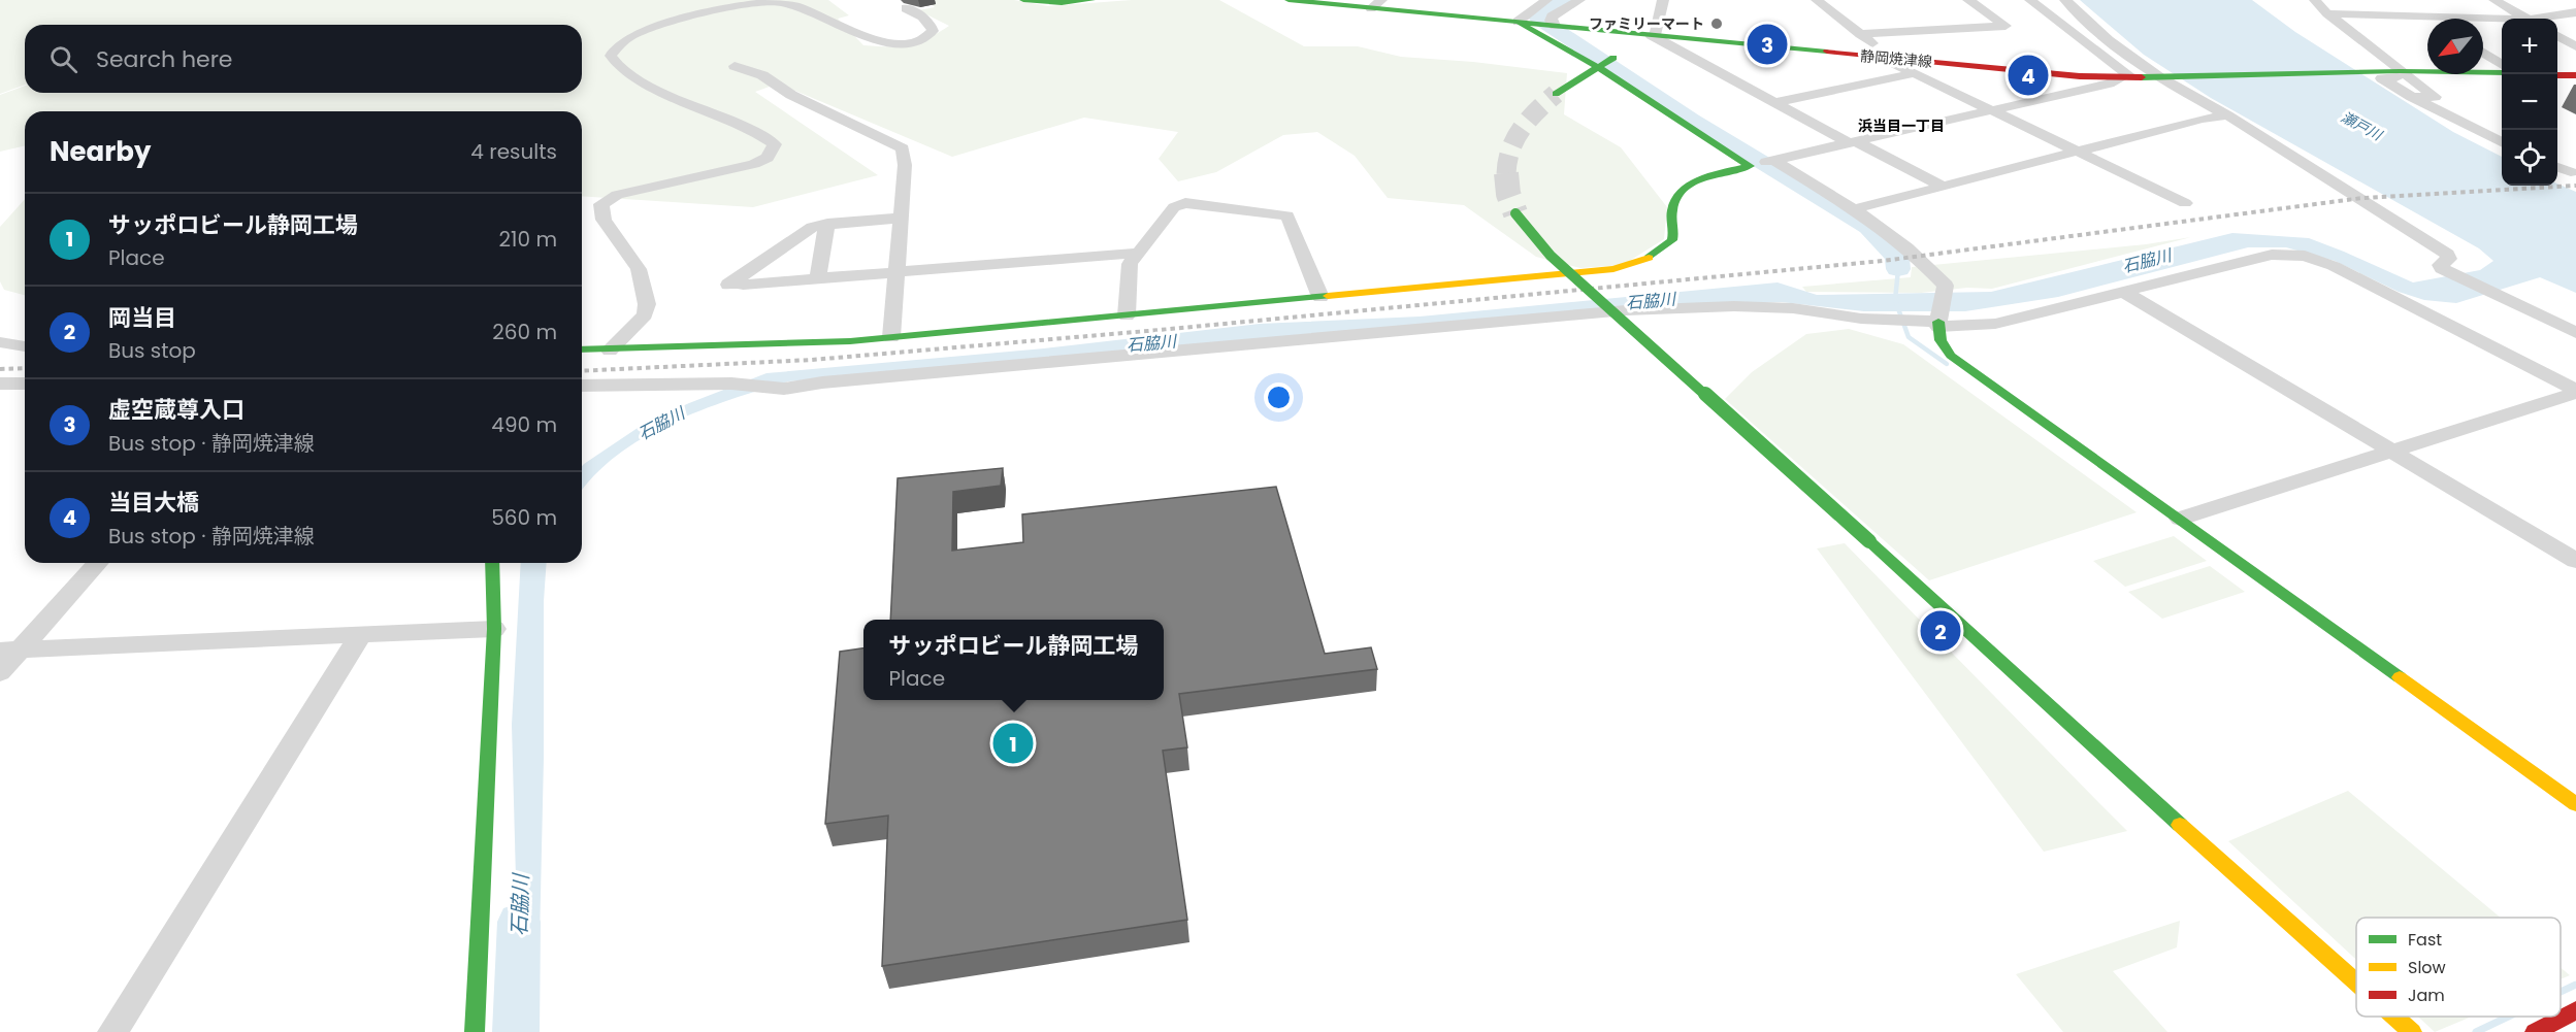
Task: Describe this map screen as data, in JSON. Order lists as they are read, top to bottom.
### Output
{
  "streets": {
    "street": ["静岡焼津線"]
  },
  "districts": ["浜当目一丁目"],
  "water": ["瀬戸川", "石脇川"],
  "places": ["ファミリーマート"],
  "legend": ["Fast", "Slow", "Jam"],
  "north": "bottom left",
  "page": {
    "map_buttons": ["+", "−"],
    "pins": [
      "3",
      "4",
      "2",
      "1"
    ],
    "search": "Search here",
    "heading": ["Nearby", "4 results"],
    "list": [
      {
        "mark": "1",
        "name": "サッポロビール静岡工場",
        "note": "Place",
        "value": "210 m"
      },
      {
        "mark": "2",
        "name": "岡当目",
        "note": "Bus stop",
        "value": "260 m"
      },
      {
        "mark": "3",
        "name": "虚空蔵尊入口",
        "note": "Bus stop · 静岡焼津線",
        "value": "490 m"
      },
      {
        "mark": "4",
        "name": "当目大橋",
        "note": "Bus stop · 静岡焼津線",
        "value": "560 m"
      }
    ],
    "popup": ["サッポロビール静岡工場", "Place"]
  }
}
